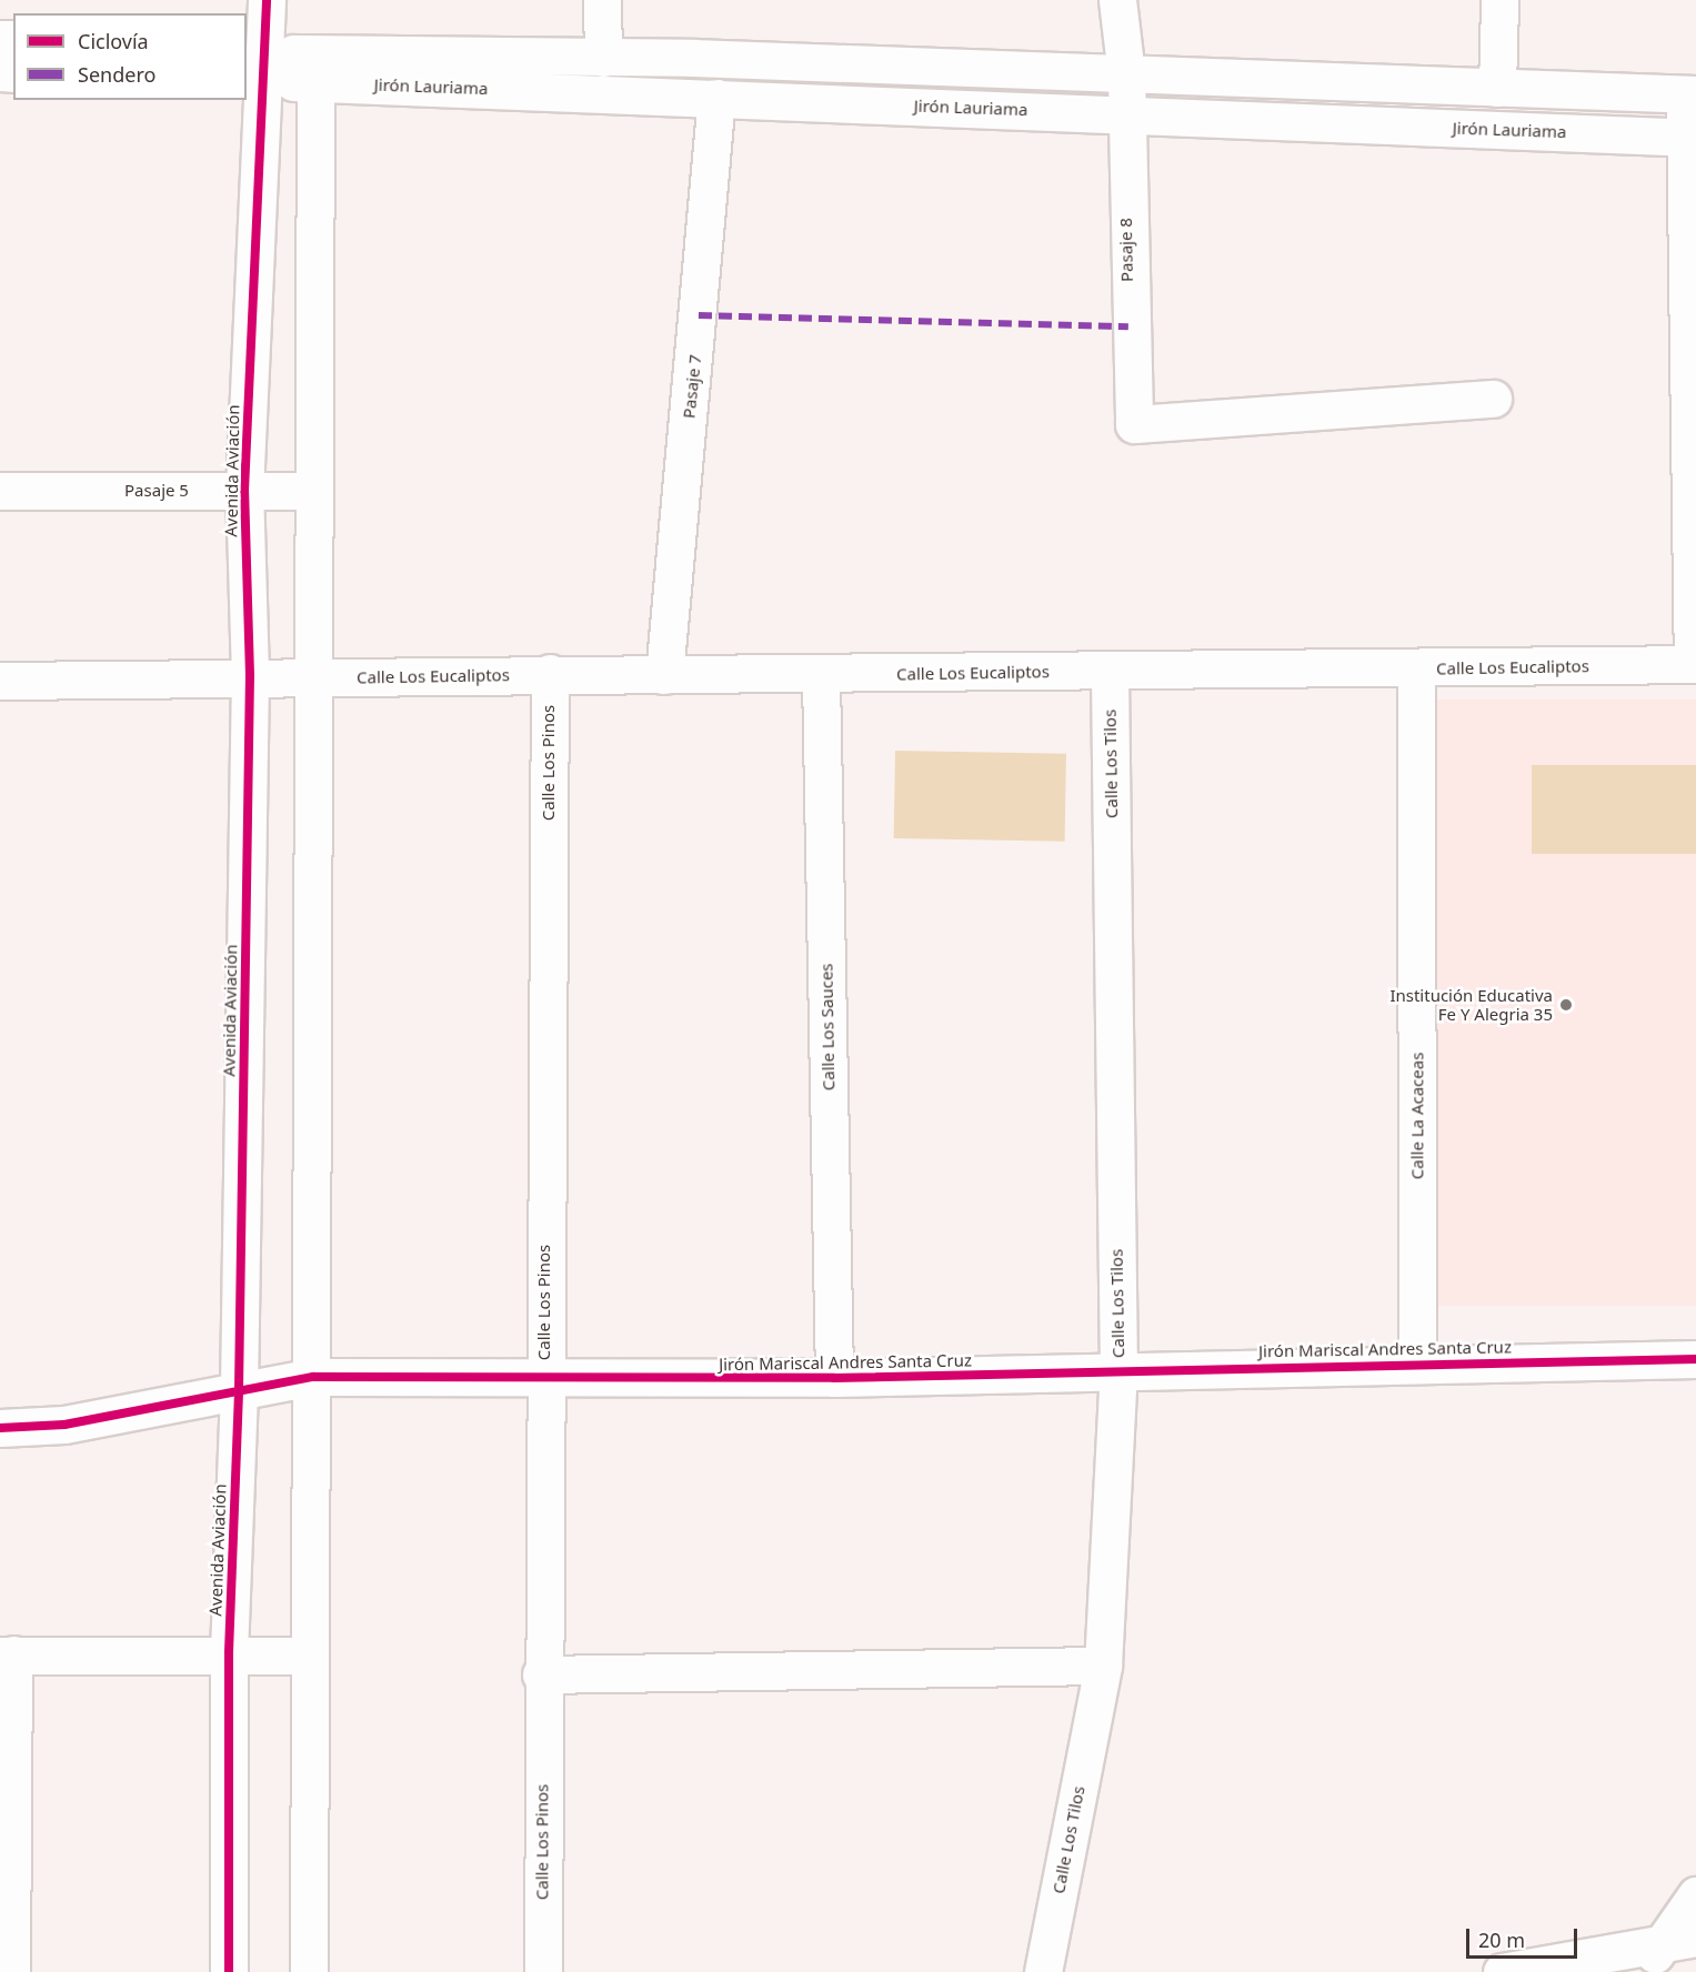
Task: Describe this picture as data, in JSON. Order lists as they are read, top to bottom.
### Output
{
  "streets": {
    "street": [
      "Jirón Lauriama",
      "Pasaje 8",
      "Pasaje 7",
      "Avenida Aviación",
      "Pasaje 5",
      "Calle Los Eucaliptos",
      "Calle Los Pinos",
      "Calle Los Tilos",
      "Calle Los Sauces",
      "Calle La Acaceas",
      "Jirón Mariscal Andres Santa Cruz"
    ]
  },
  "crossings": [
    ["Jirón Lauriama", "Pasaje 8"],
    ["Jirón Lauriama", "Pasaje 7"],
    ["Jirón Lauriama", "Avenida Aviación"],
    ["Pasaje 7", "Calle Los Eucaliptos"],
    ["Avenida Aviación", "Pasaje 5"],
    ["Avenida Aviación", "Calle Los Eucaliptos"],
    ["Avenida Aviación", "Jirón Mariscal Andres Santa Cruz"],
    ["Calle Los Eucaliptos", "Calle Los Pinos"],
    ["Calle Los Eucaliptos", "Calle Los Tilos"],
    ["Calle Los Eucaliptos", "Calle Los Sauces"],
    ["Calle Los Eucaliptos", "Calle La Acaceas"],
    ["Calle Los Pinos", "Jirón Mariscal Andres Santa Cruz"],
    ["Calle Los Tilos", "Jirón Mariscal Andres Santa Cruz"],
    ["Calle Los Sauces", "Jirón Mariscal Andres Santa Cruz"],
    ["Calle La Acaceas", "Jirón Mariscal Andres Santa Cruz"]
  ],
  "places": ["Institución Educativa Fe Y Alegria 35"],
  "legend": ["Ciclovía", "Sendero"],
  "scale_bar": "20 m"
}
